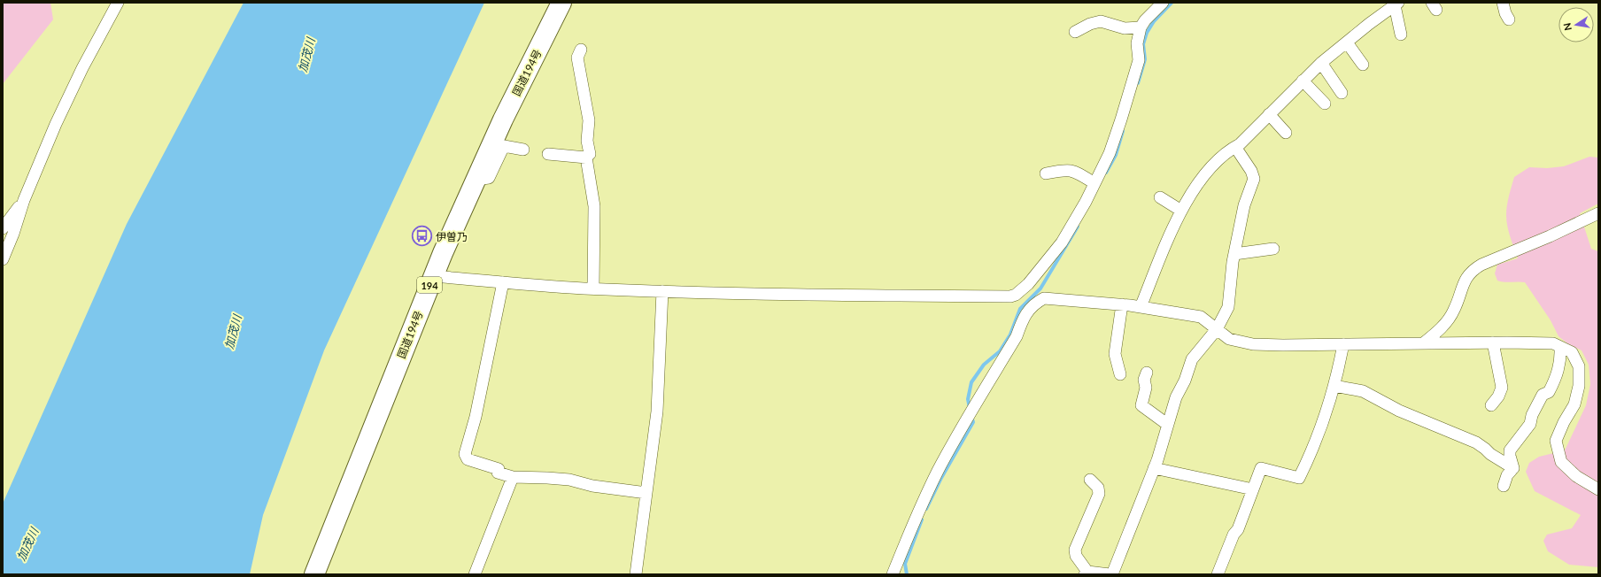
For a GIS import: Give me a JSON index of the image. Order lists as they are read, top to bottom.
{
  "streets": {
    "highway": ["国道194号", "194"]
  },
  "water": ["加茂川"],
  "places": {
    "bus stop": ["伊曽乃"]
  },
  "north": "left"
}
